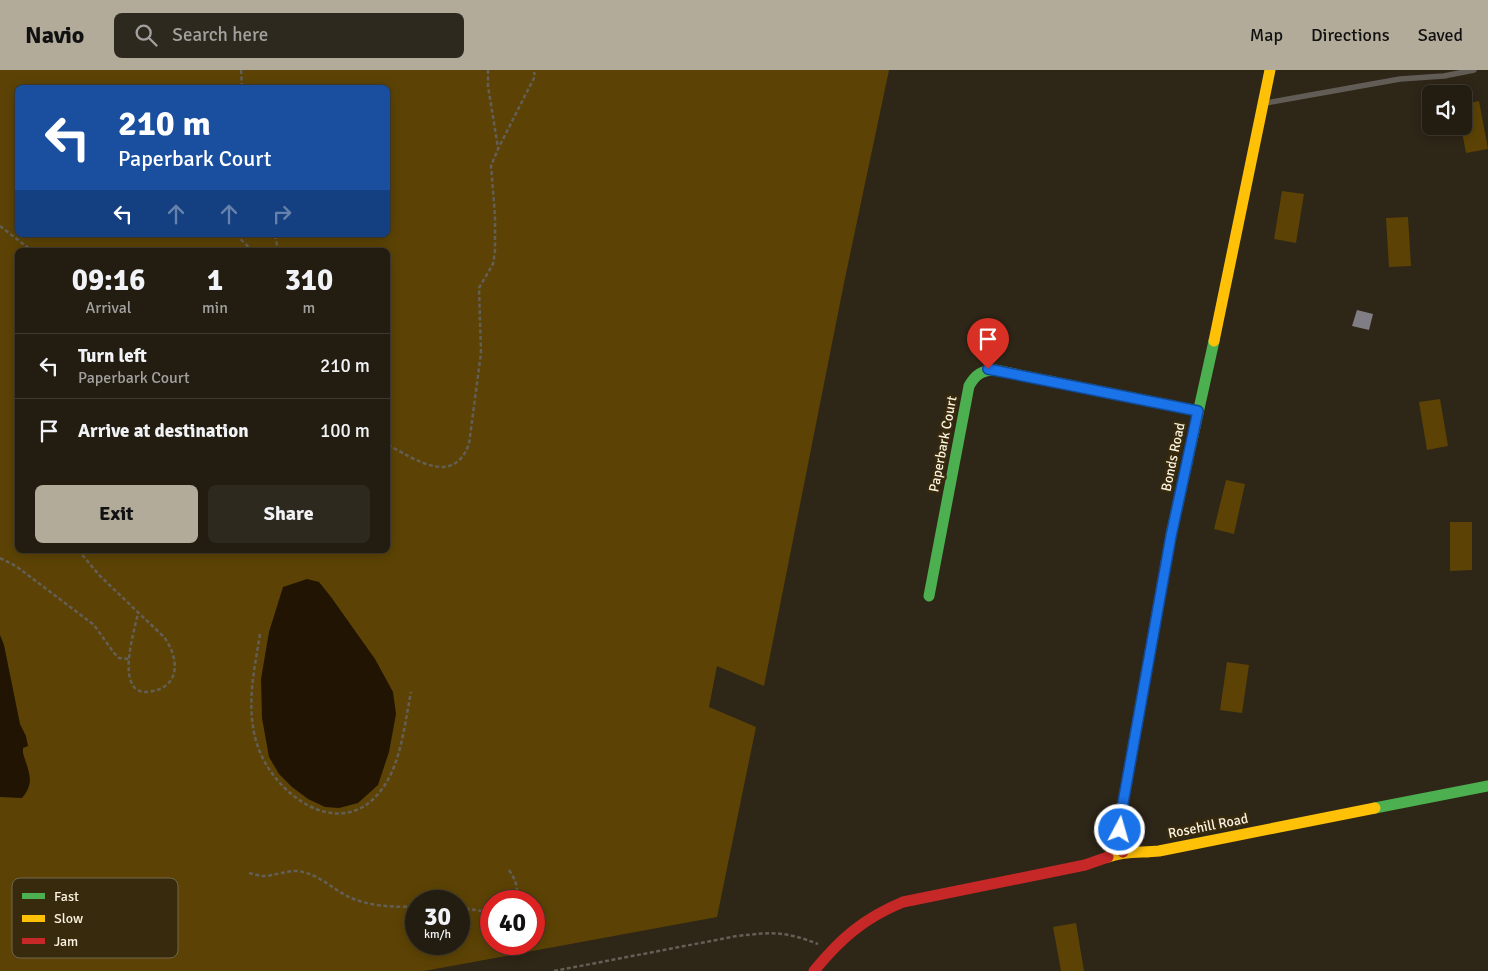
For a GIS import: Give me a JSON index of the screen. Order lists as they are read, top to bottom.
{
  "streets": {
    "street": ["Paperbark Court", "Bonds Road", "Rosehill Road"]
  },
  "crossings": [
    ["Paperbark Court", "Bonds Road"],
    ["Bonds Road", "Rosehill Road"]
  ],
  "legend": ["Fast", "Slow", "Jam"],
  "page": {
    "header": "Navio",
    "search": "Search here",
    "nav": ["Map", "Directions", "Saved"],
    "turn": ["210 m", "Paperbark Court"],
    "eta": [
      "09:16",
      "Arrival",
      "1",
      "min",
      "310",
      "m"
    ],
    "list": [
      {
        "name": "Turn left",
        "note": "Paperbark Court",
        "value": "210 m"
      },
      {
        "name": "Arrive at destination",
        "value": "100 m"
      }
    ],
    "buttons": ["Exit", "Share"],
    "speed": "30 km/h",
    "limit": "40"
  }
}
